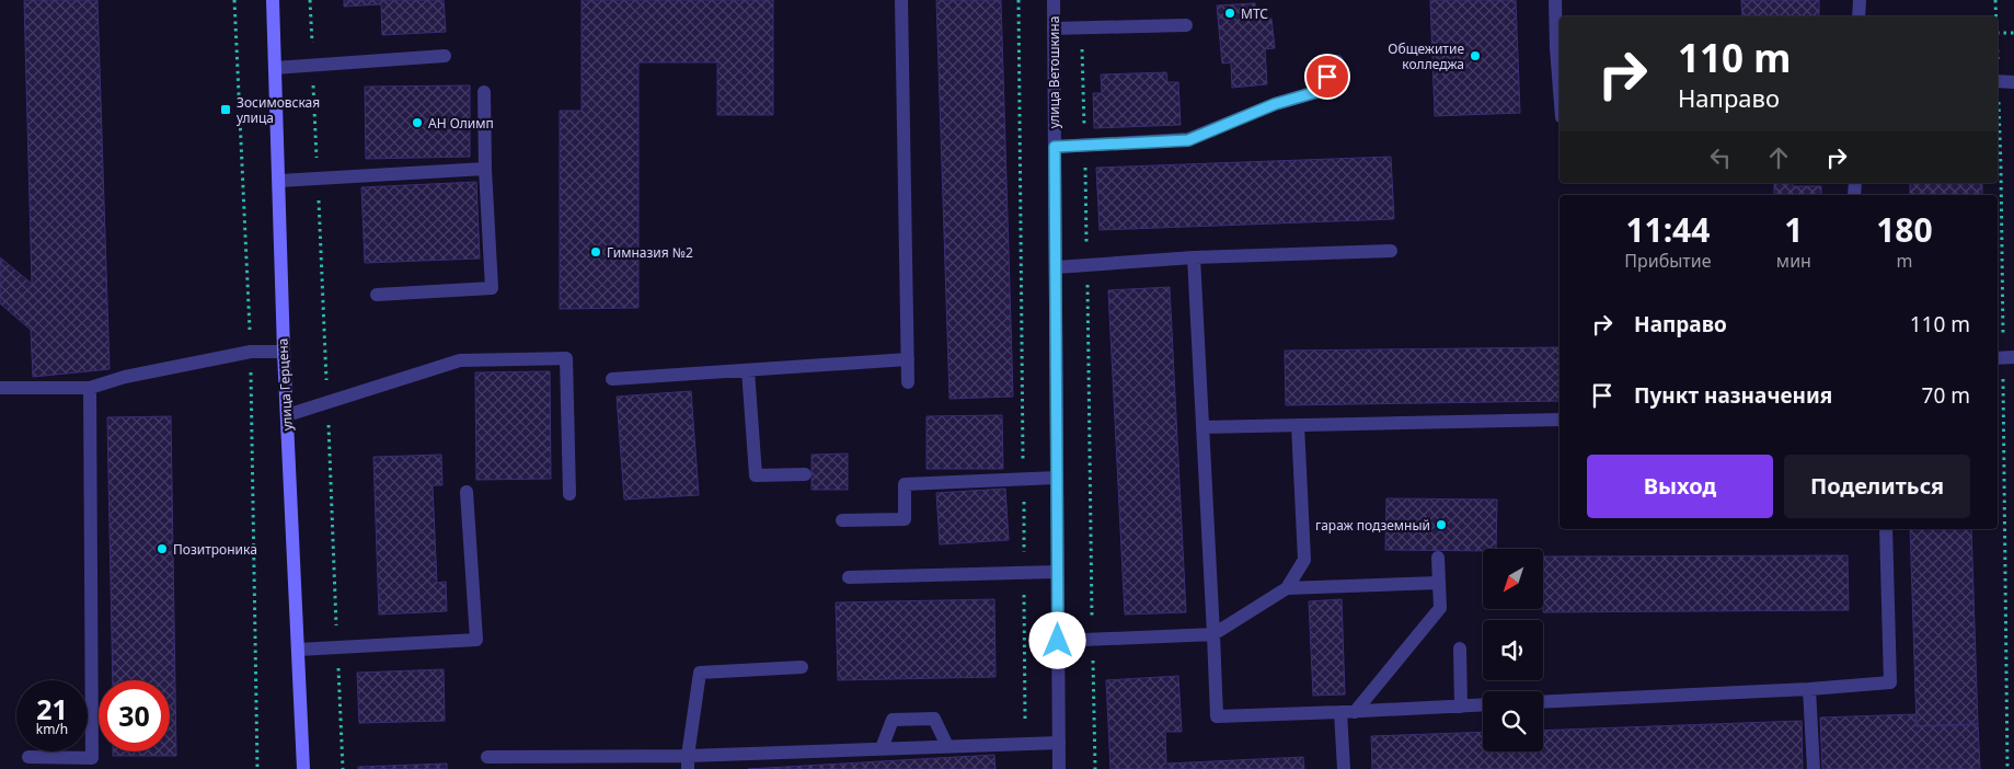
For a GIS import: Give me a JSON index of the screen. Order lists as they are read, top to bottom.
{
  "streets": {
    "main road": ["улица Герцена"],
    "street": ["улица Ветошкина"]
  },
  "places": {
    "other": [
      "МТС",
      "Общежитие колледжа",
      "АН Олимп",
      "Гимназия №2",
      "гараж подземный",
      "Позитроника"
    ],
    "transit": ["Зосимовская улица"]
  },
  "north": "bottom left",
  "page": {
    "turn": ["110 m", "Направо"],
    "eta": [
      "11:44",
      "Прибытие",
      "1",
      "мин",
      "180",
      "m"
    ],
    "list": [
      {
        "name": "Направо",
        "value": "110 m"
      },
      {
        "name": "Пункт назначения",
        "value": "70 m"
      }
    ],
    "buttons": ["Выход", "Поделиться"],
    "speed": "21 km/h",
    "limit": "30"
  }
}
